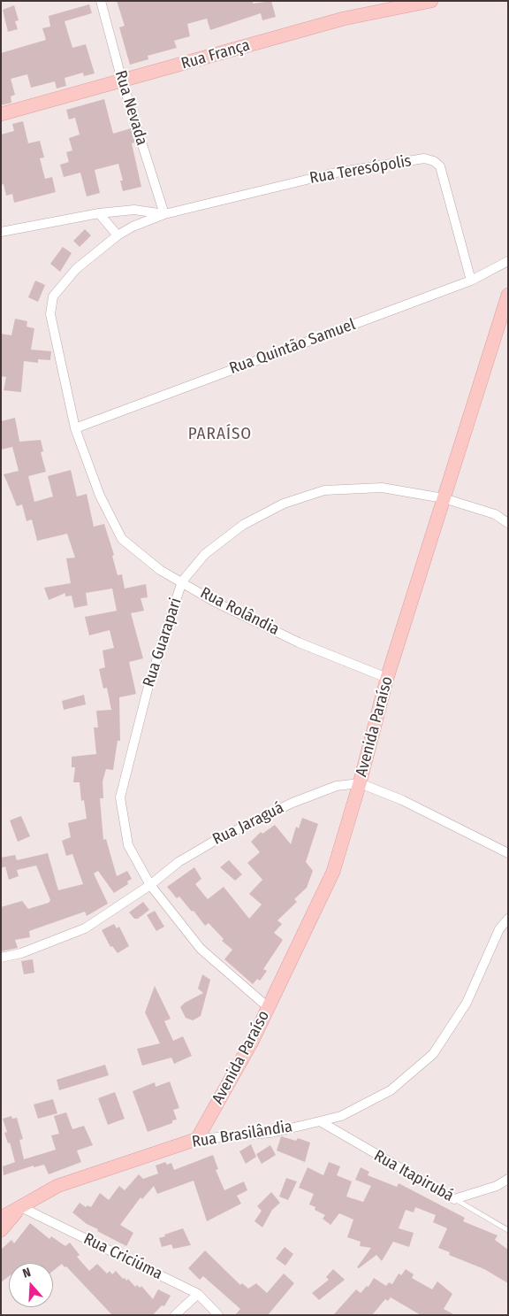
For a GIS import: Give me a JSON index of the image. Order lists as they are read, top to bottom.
{
  "streets": {
    "main road": ["Rua França", "Avenida Paraíso", "Rua Brasilândia"],
    "street": [
      "Rua Nevada",
      "Rua Teresópolis",
      "Rua Quintão Samuel",
      "Rua Rolândia",
      "Rua Guarapari",
      "Rua Jaraguá",
      "Rua Itapirubá",
      "Rua Criciúma"
    ]
  },
  "crossings": [
    ["Rua França", "Rua Nevada"],
    ["Rua Nevada", "Rua Teresópolis"],
    ["Rua Teresópolis", "Rua Quintão Samuel"],
    ["Rua Teresópolis", "Rua Rolândia"],
    ["Rua Quintão Samuel", "Rua Rolândia"],
    ["Rua Rolândia", "Rua Guarapari"],
    ["Rua Rolândia", "Avenida Paraíso"],
    ["Rua Guarapari", "Avenida Paraíso"],
    ["Rua Guarapari", "Rua Jaraguá"],
    ["Avenida Paraíso", "Rua Jaraguá"],
    ["Avenida Paraíso", "Rua Brasilândia"],
    ["Rua Brasilândia", "Rua Itapirubá"],
    ["Rua Brasilândia", "Rua Criciúma"]
  ],
  "districts": ["PARAÍSO"],
  "north": "top"
}
